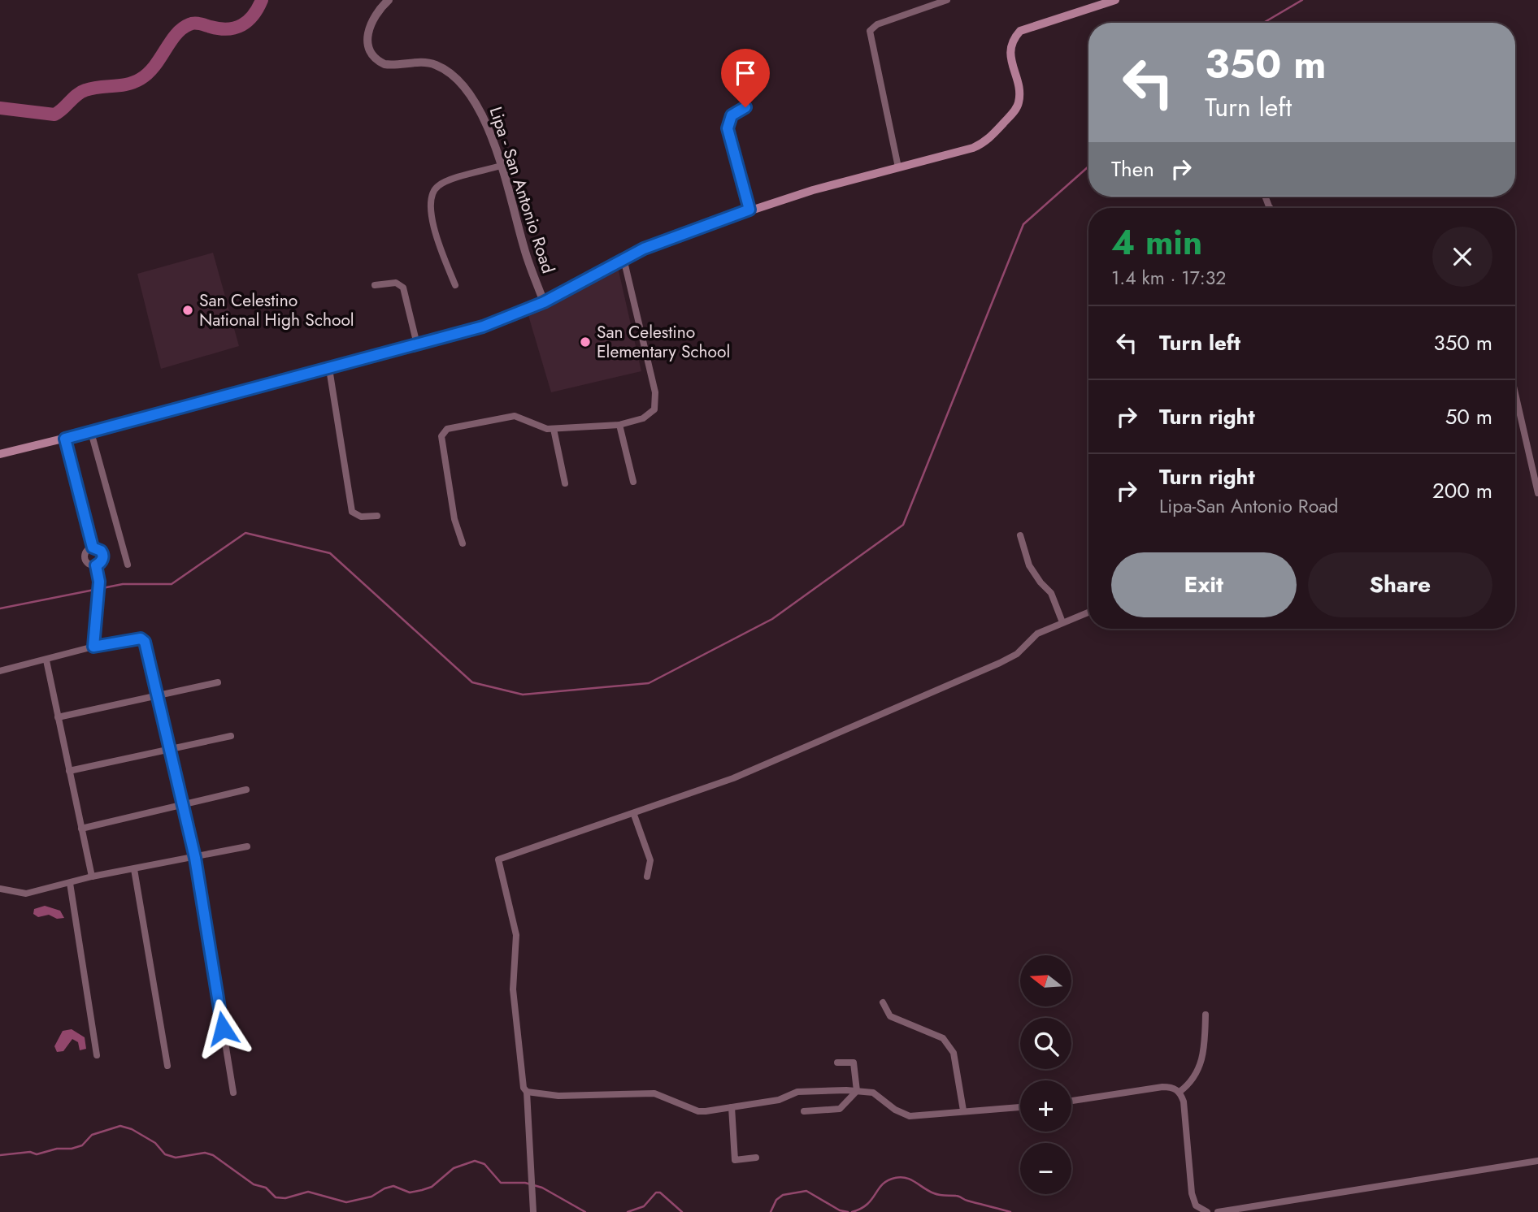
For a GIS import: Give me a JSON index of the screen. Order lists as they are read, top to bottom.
{
  "streets": {
    "street": ["Lipa - San Antonio Road"]
  },
  "places": ["San Celestino National High School", "San Celestino Elementary School"],
  "north": "left",
  "page": {
    "turn": ["350 m", "Turn left"],
    "then": "Then",
    "heading": ["4 min", "1.4 km · 17:32"],
    "list": [
      {
        "name": "Turn left",
        "value": "350 m"
      },
      {
        "name": "Turn right",
        "value": "50 m"
      },
      {
        "name": "Turn right",
        "note": "Lipa-San Antonio Road",
        "value": "200 m"
      }
    ],
    "buttons": ["Exit", "Share"],
    "map_buttons": ["+", "−"]
  }
}
